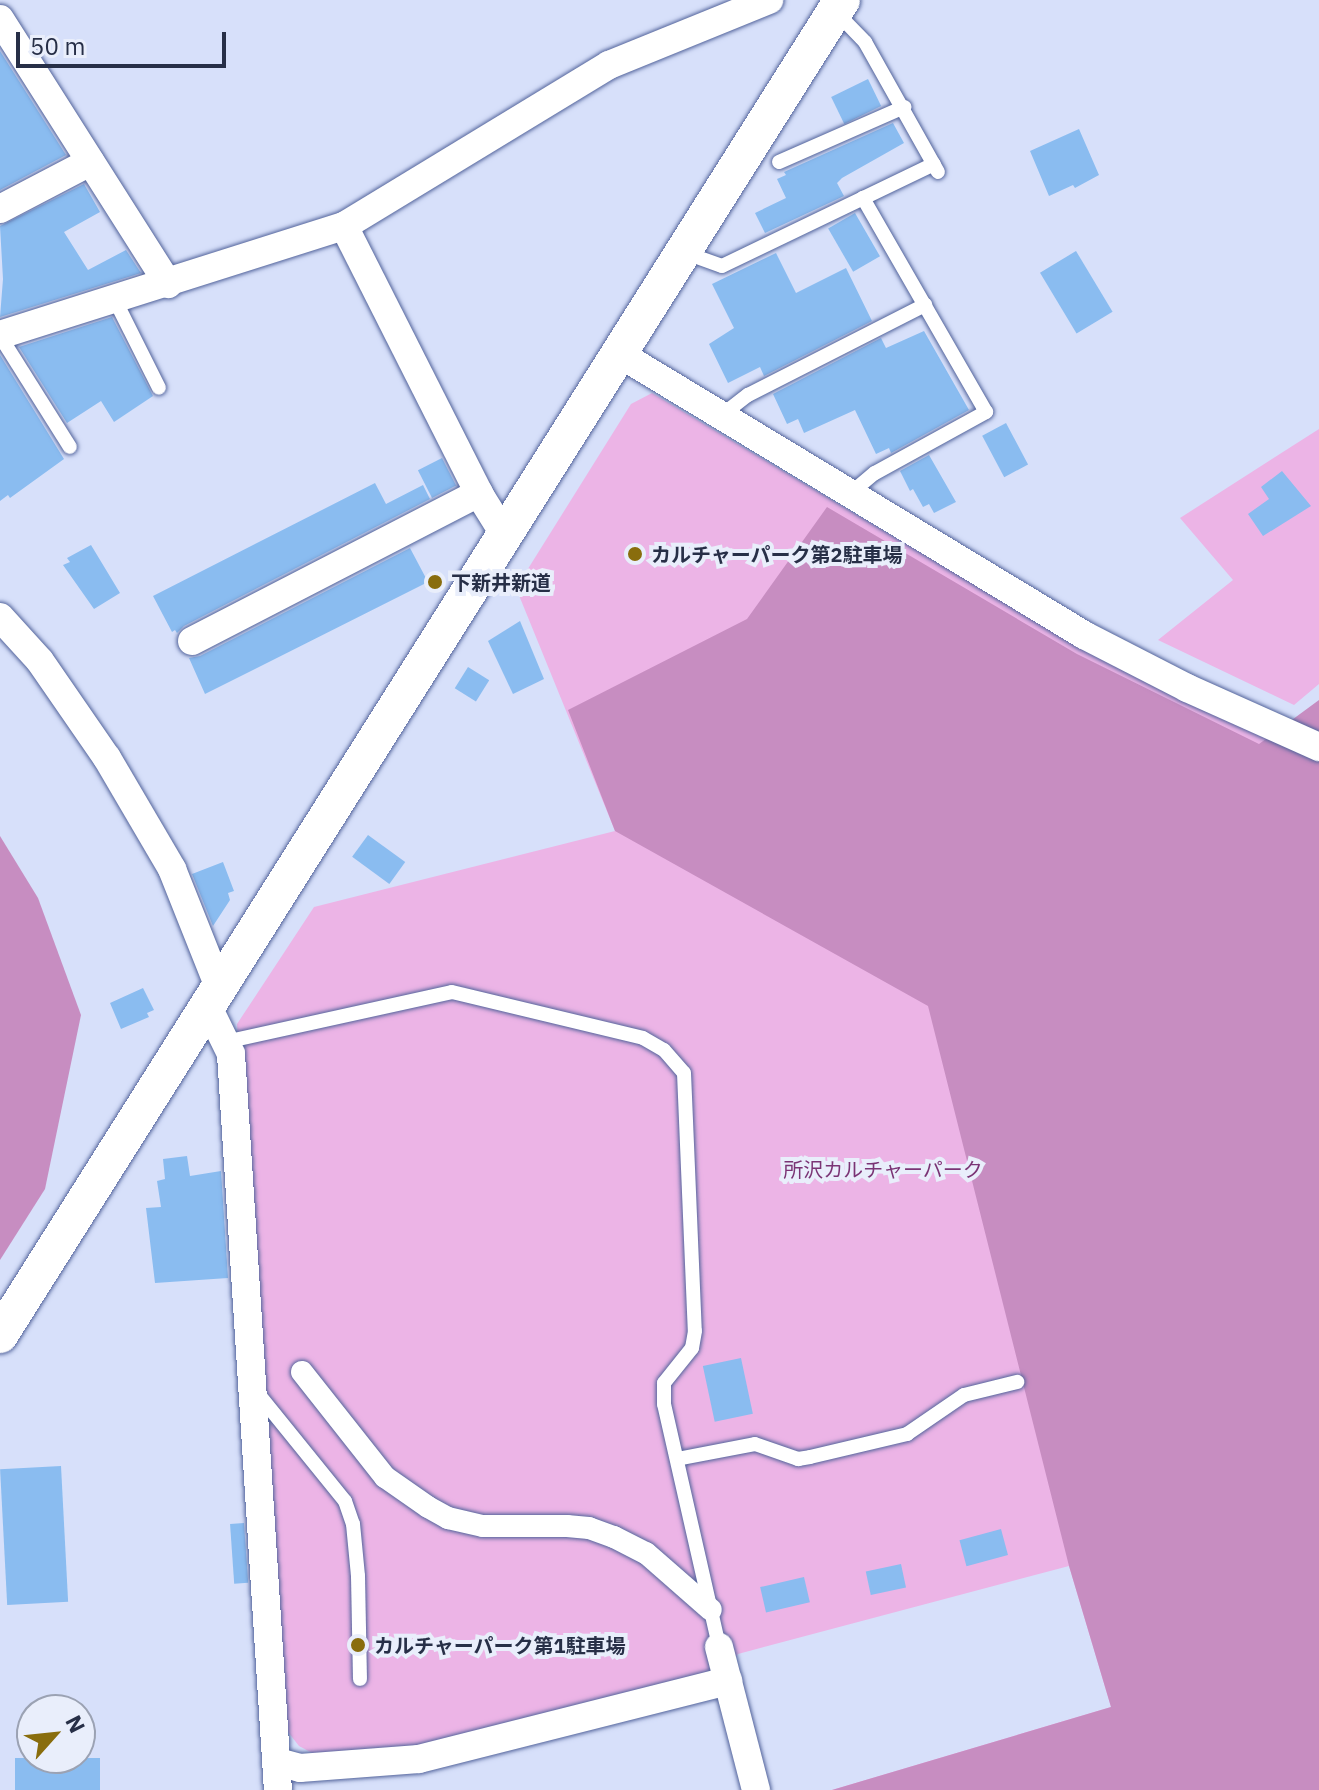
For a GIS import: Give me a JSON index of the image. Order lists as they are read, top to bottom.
{
  "parks": ["所沢カルチャーパーク"],
  "places": ["カルチャーパーク第2駐車場", "下新井新道", "カルチャーパーク第1駐車場"],
  "scale_bar": "50 m",
  "north": "top right"
}
